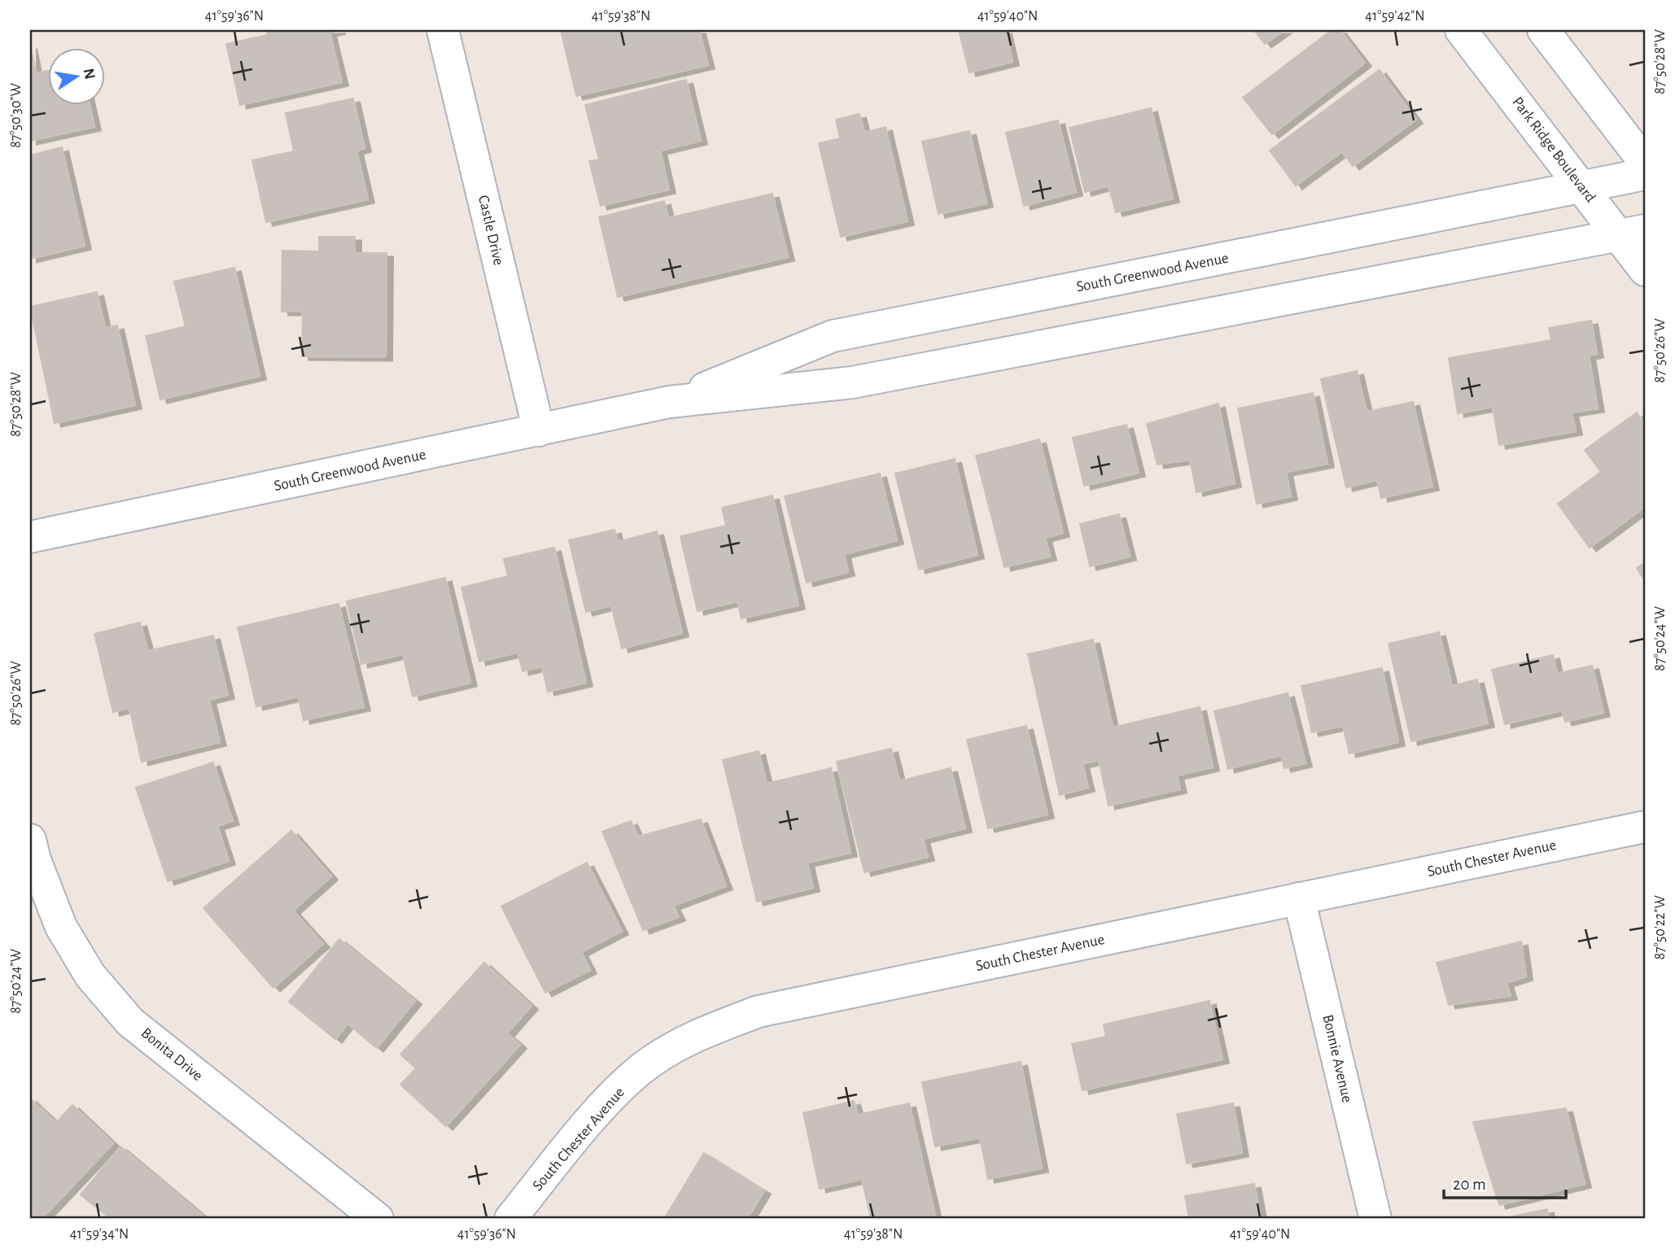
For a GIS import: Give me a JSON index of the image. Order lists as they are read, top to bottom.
{
  "streets": {
    "street": [
      "Park Ridge Boulevard",
      "Castle Drive",
      "South Greenwood Avenue",
      "South Chester Avenue",
      "Bonita Drive",
      "Bonnie Avenue"
    ]
  },
  "crossings": [
    ["Park Ridge Boulevard", "South Greenwood Avenue"],
    ["Castle Drive", "South Greenwood Avenue"],
    ["South Chester Avenue", "Bonnie Avenue"]
  ],
  "scale_bar": "20 m",
  "north": "right",
  "coordinates": [
    "41°59'36\"N",
    "41°59'38\"N",
    "41°59'40\"N",
    "41°59'42\"N",
    "87°50'28\"W",
    "87°50'30\"W",
    "87°50'26\"W",
    "87°50'24\"W",
    "87°50'22\"W",
    "41°59'34\"N"
  ]
}
